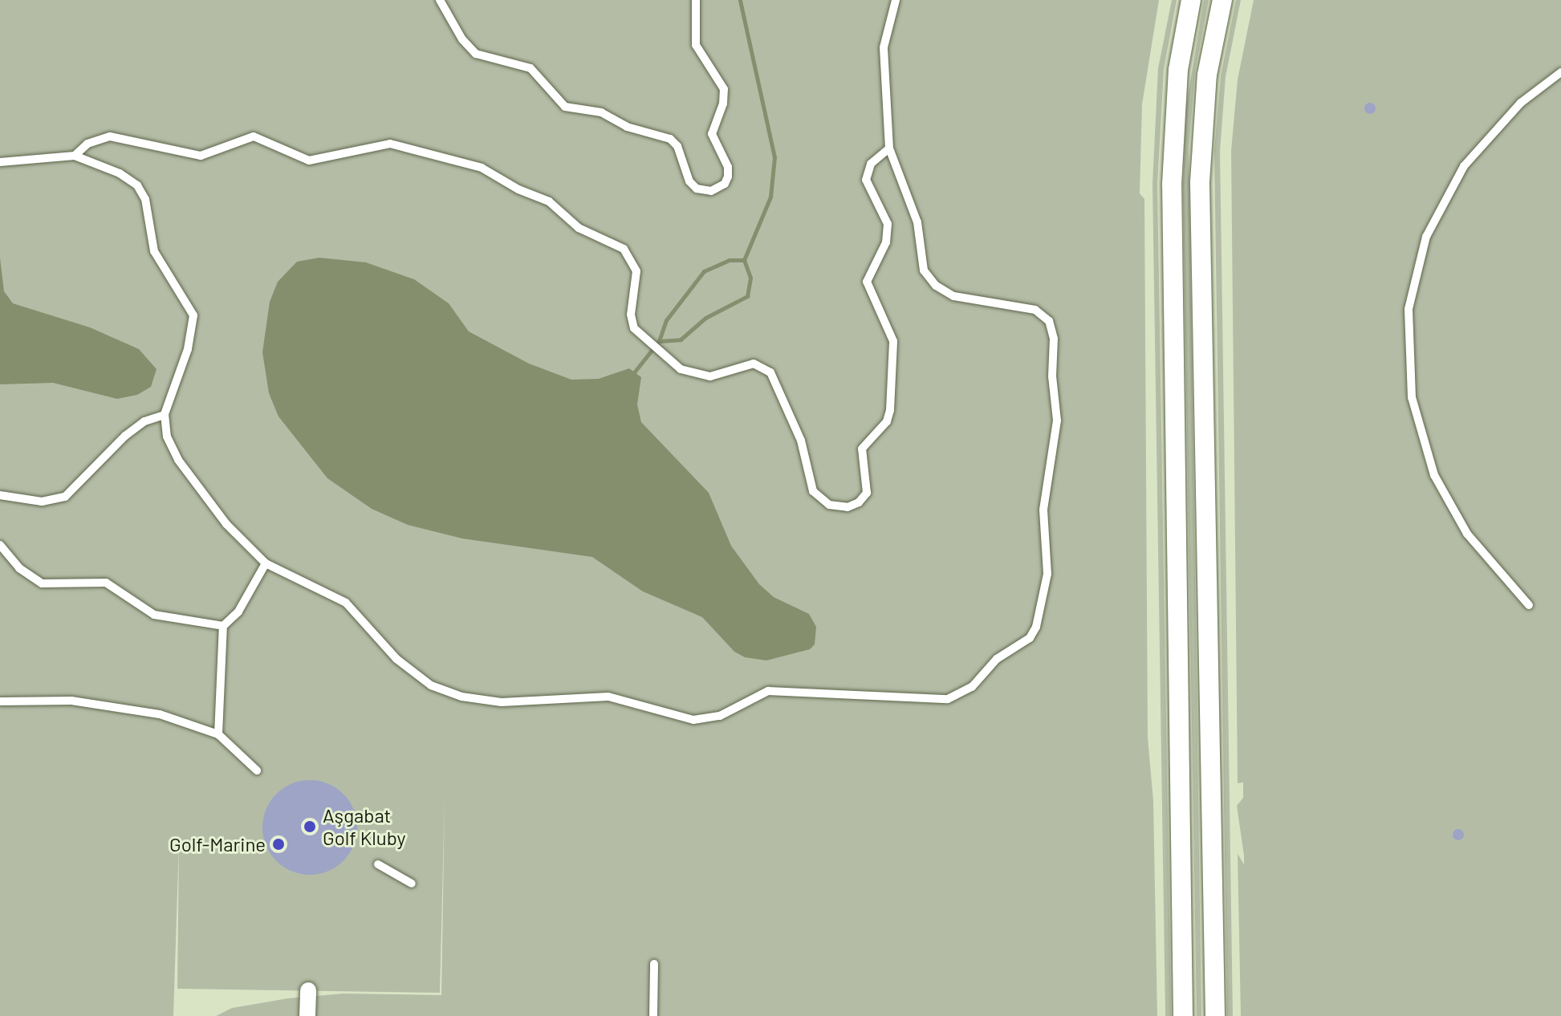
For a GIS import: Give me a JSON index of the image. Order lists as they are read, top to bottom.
{
  "places": ["Aşgabat Golf Kluby", "Golf-Marine"]
}
